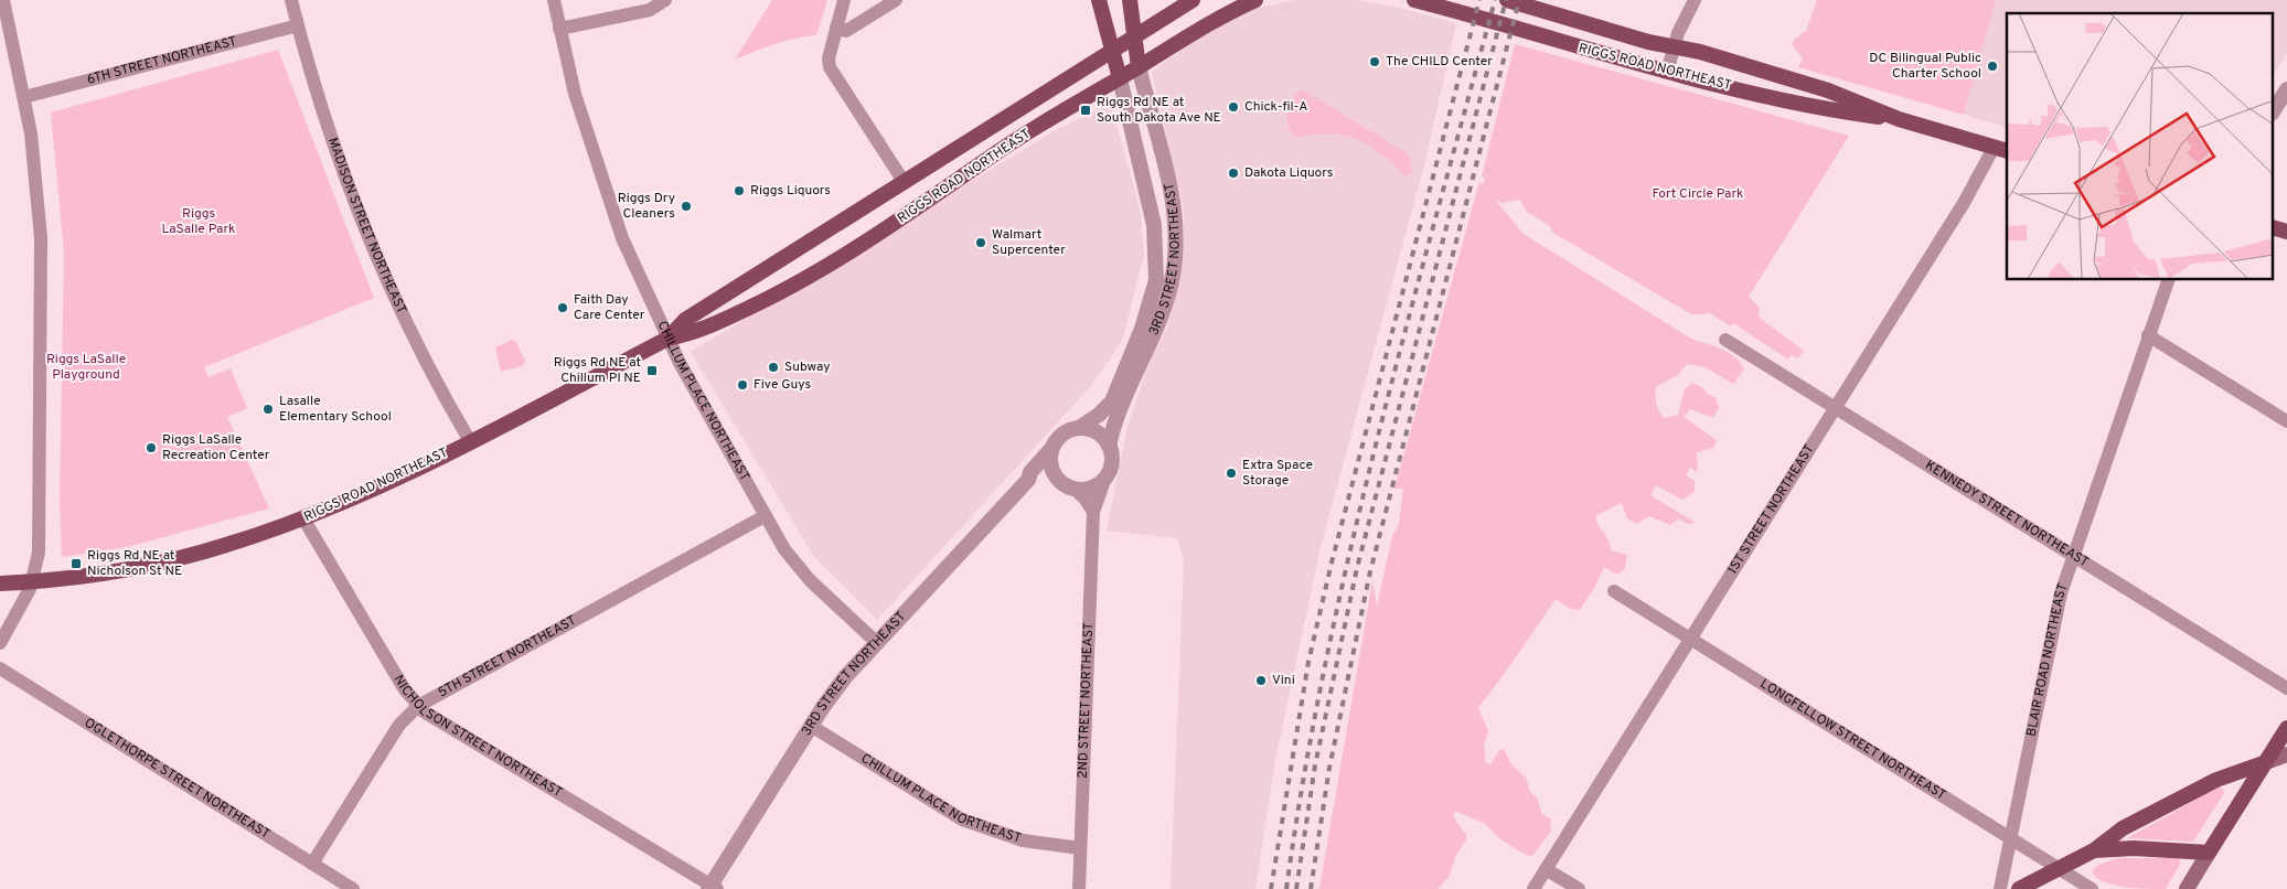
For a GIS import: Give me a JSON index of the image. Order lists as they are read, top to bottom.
{
  "streets": {
    "main road": ["RIGGS ROAD NORTHEAST"],
    "street": [
      "6TH STREET NORTHEAST",
      "MADISON STREET NORTHEAST",
      "3RD STREET NORTHEAST",
      "CHILLUM PLACE NORTHEAST",
      "1ST STREET NORTHEAST",
      "KENNEDY STREET NORTHEAST",
      "5TH STREET NORTHEAST",
      "BLAIR ROAD NORTHEAST",
      "2ND STREET NORTHEAST",
      "NICHOLSON STREET NORTHEAST",
      "LONGFELLOW STREET NORTHEAST",
      "OGLETHORPE STREET NORTHEAST"
    ]
  },
  "crossings": [
    ["6TH STREET NORTHEAST", "MADISON STREET NORTHEAST"],
    ["RIGGS ROAD NORTHEAST", "MADISON STREET NORTHEAST"],
    ["RIGGS ROAD NORTHEAST", "3RD STREET NORTHEAST"],
    ["RIGGS ROAD NORTHEAST", "CHILLUM PLACE NORTHEAST"],
    ["RIGGS ROAD NORTHEAST", "1ST STREET NORTHEAST"],
    ["RIGGS ROAD NORTHEAST", "NICHOLSON STREET NORTHEAST"],
    ["3RD STREET NORTHEAST", "CHILLUM PLACE NORTHEAST"],
    ["3RD STREET NORTHEAST", "2ND STREET NORTHEAST"],
    ["3RD STREET NORTHEAST", "NICHOLSON STREET NORTHEAST"],
    ["CHILLUM PLACE NORTHEAST", "5TH STREET NORTHEAST"],
    ["CHILLUM PLACE NORTHEAST", "2ND STREET NORTHEAST"],
    ["1ST STREET NORTHEAST", "KENNEDY STREET NORTHEAST"],
    ["1ST STREET NORTHEAST", "LONGFELLOW STREET NORTHEAST"],
    ["KENNEDY STREET NORTHEAST", "BLAIR ROAD NORTHEAST"],
    ["5TH STREET NORTHEAST", "NICHOLSON STREET NORTHEAST"],
    ["5TH STREET NORTHEAST", "OGLETHORPE STREET NORTHEAST"],
    ["BLAIR ROAD NORTHEAST", "LONGFELLOW STREET NORTHEAST"]
  ],
  "parks": ["Fort Circle Park", "Riggs LaSalle Park", "Riggs LaSalle Playground"],
  "places": {
    "other": [
      "The CHILD Center",
      "DC Bilingual Public Charter School",
      "Chick-fil-A",
      "Dakota Liquors",
      "Riggs Liquors",
      "Riggs Dry Cleaners",
      "Walmart Supercenter",
      "Faith Day Care Center",
      "Subway",
      "Five Guys",
      "Lasalle Elementary School",
      "Riggs LaSalle Recreation Center",
      "Extra Space Storage",
      "Vini"
    ],
    "transit": ["Riggs Rd NE at South Dakota Ave NE", "Riggs Rd NE at Chillum Pl NE", "Riggs Rd NE at Nicholson St NE"]
  }
}
